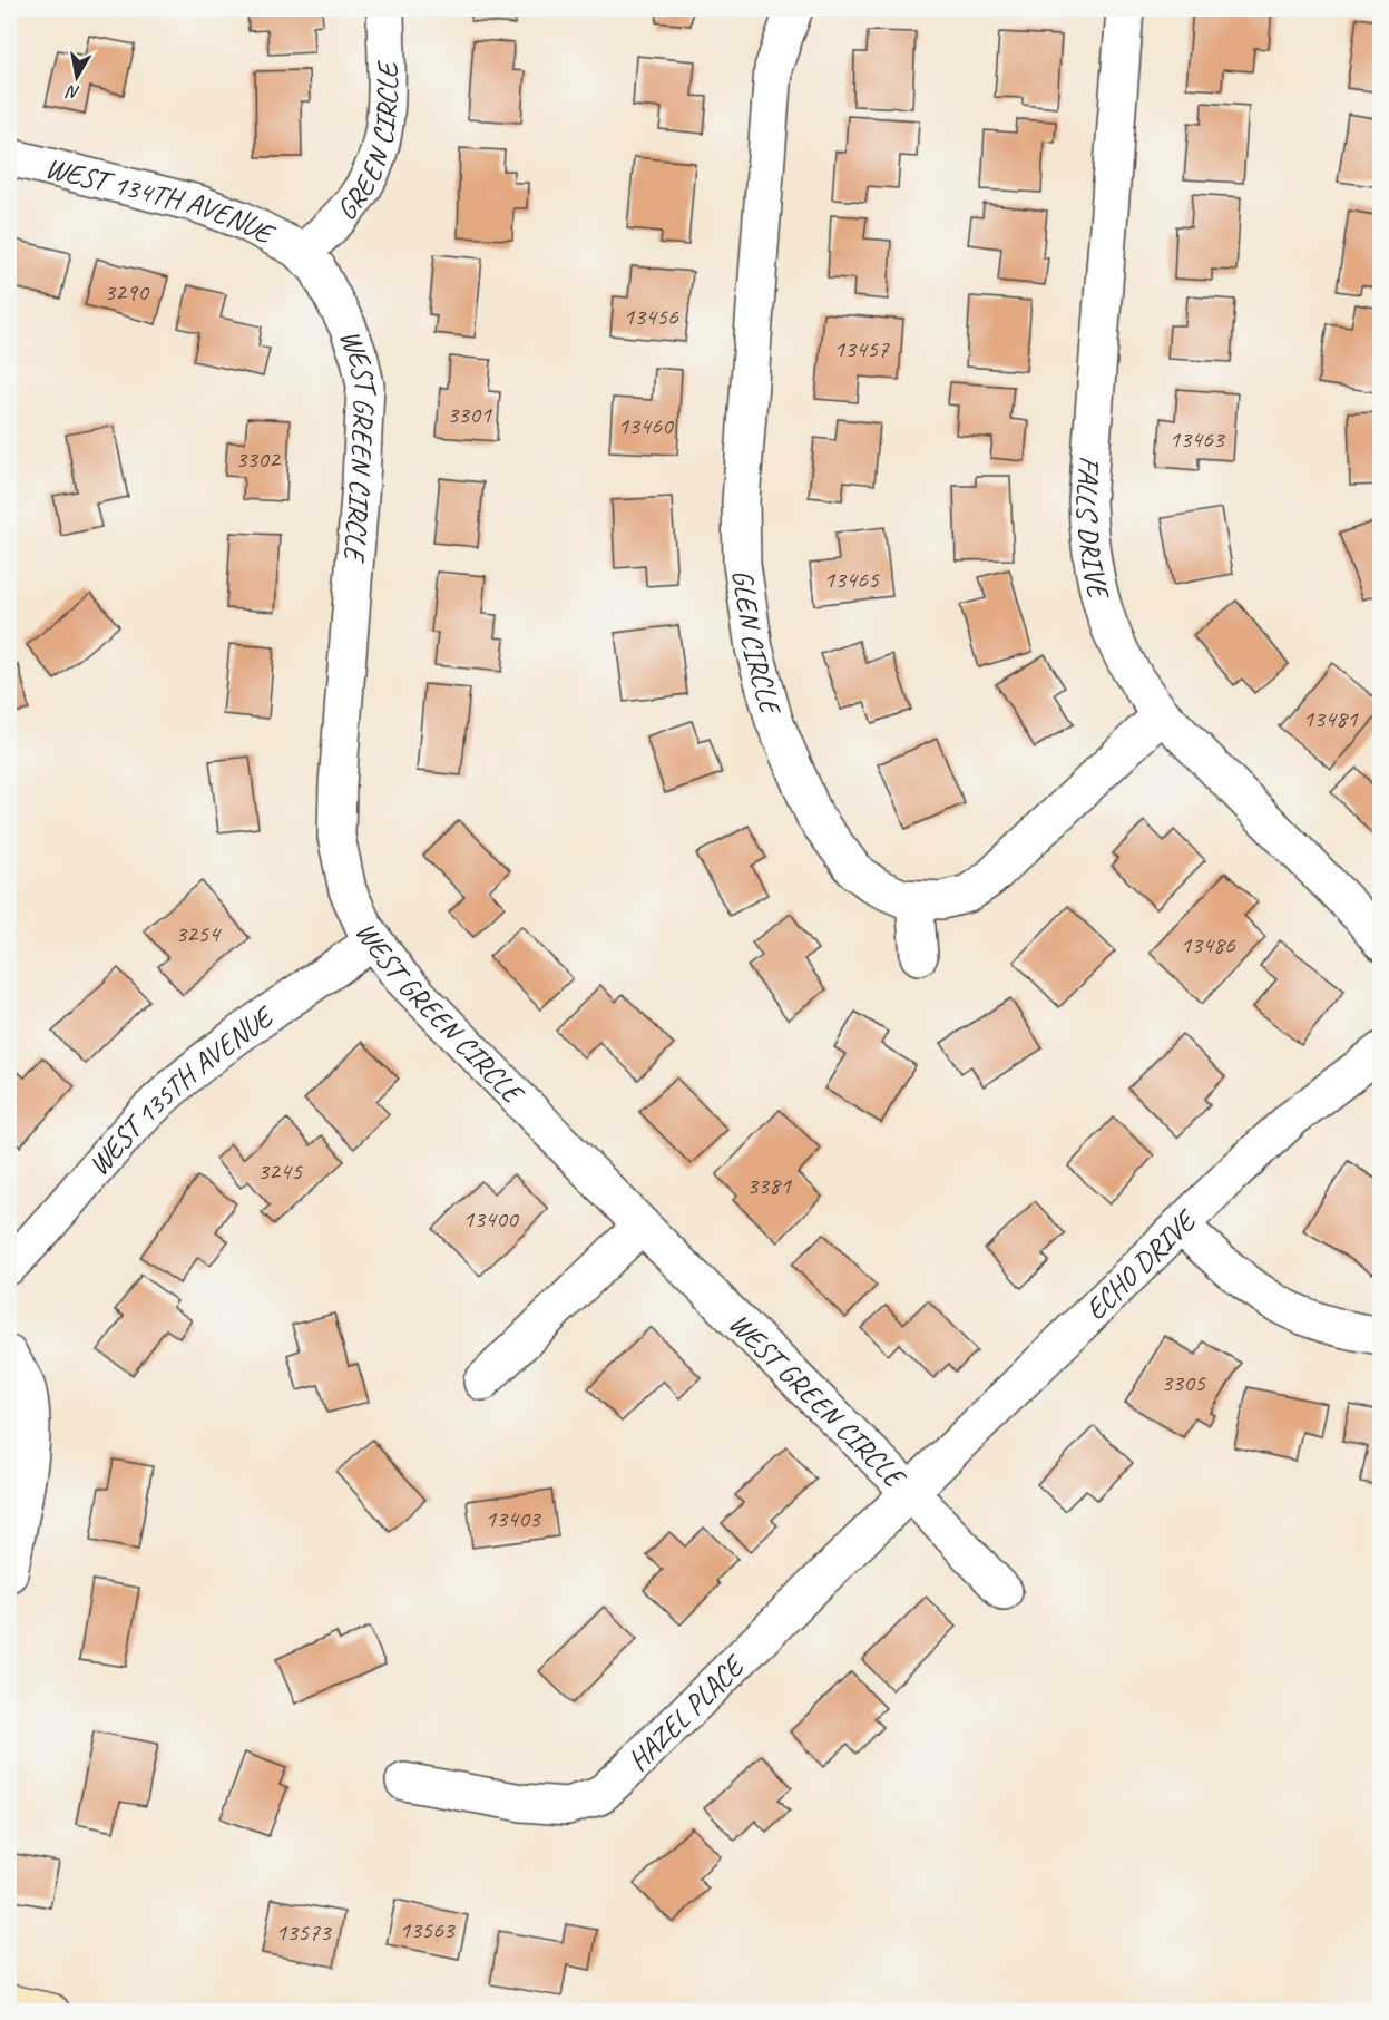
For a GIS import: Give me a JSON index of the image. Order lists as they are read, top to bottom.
{
  "streets": {
    "street": [
      "GREEN CIRCLE",
      "WEST 134TH AVENUE",
      "WEST GREEN CIRCLE",
      "FALLS DRIVE",
      "GLEN CIRCLE",
      "WEST 135TH AVENUE",
      "ECHO DRIVE",
      "HAZEL PLACE"
    ]
  },
  "crossings": [
    ["GREEN CIRCLE", "WEST 134TH AVENUE"],
    ["GREEN CIRCLE", "WEST GREEN CIRCLE"],
    ["WEST 134TH AVENUE", "WEST GREEN CIRCLE"],
    ["WEST GREEN CIRCLE", "WEST 135TH AVENUE"],
    ["WEST GREEN CIRCLE", "ECHO DRIVE"],
    ["WEST GREEN CIRCLE", "HAZEL PLACE"],
    ["FALLS DRIVE", "GLEN CIRCLE"],
    ["ECHO DRIVE", "HAZEL PLACE"]
  ],
  "house_numbers": [
    "3290",
    "13456",
    "13457",
    "3301",
    "13460",
    "13463",
    "3302",
    "13465",
    "13481",
    "3254",
    "13486",
    "3245",
    "3381",
    "13400",
    "3305",
    "13403",
    "13563",
    "13573"
  ],
  "north": "bottom"
}
